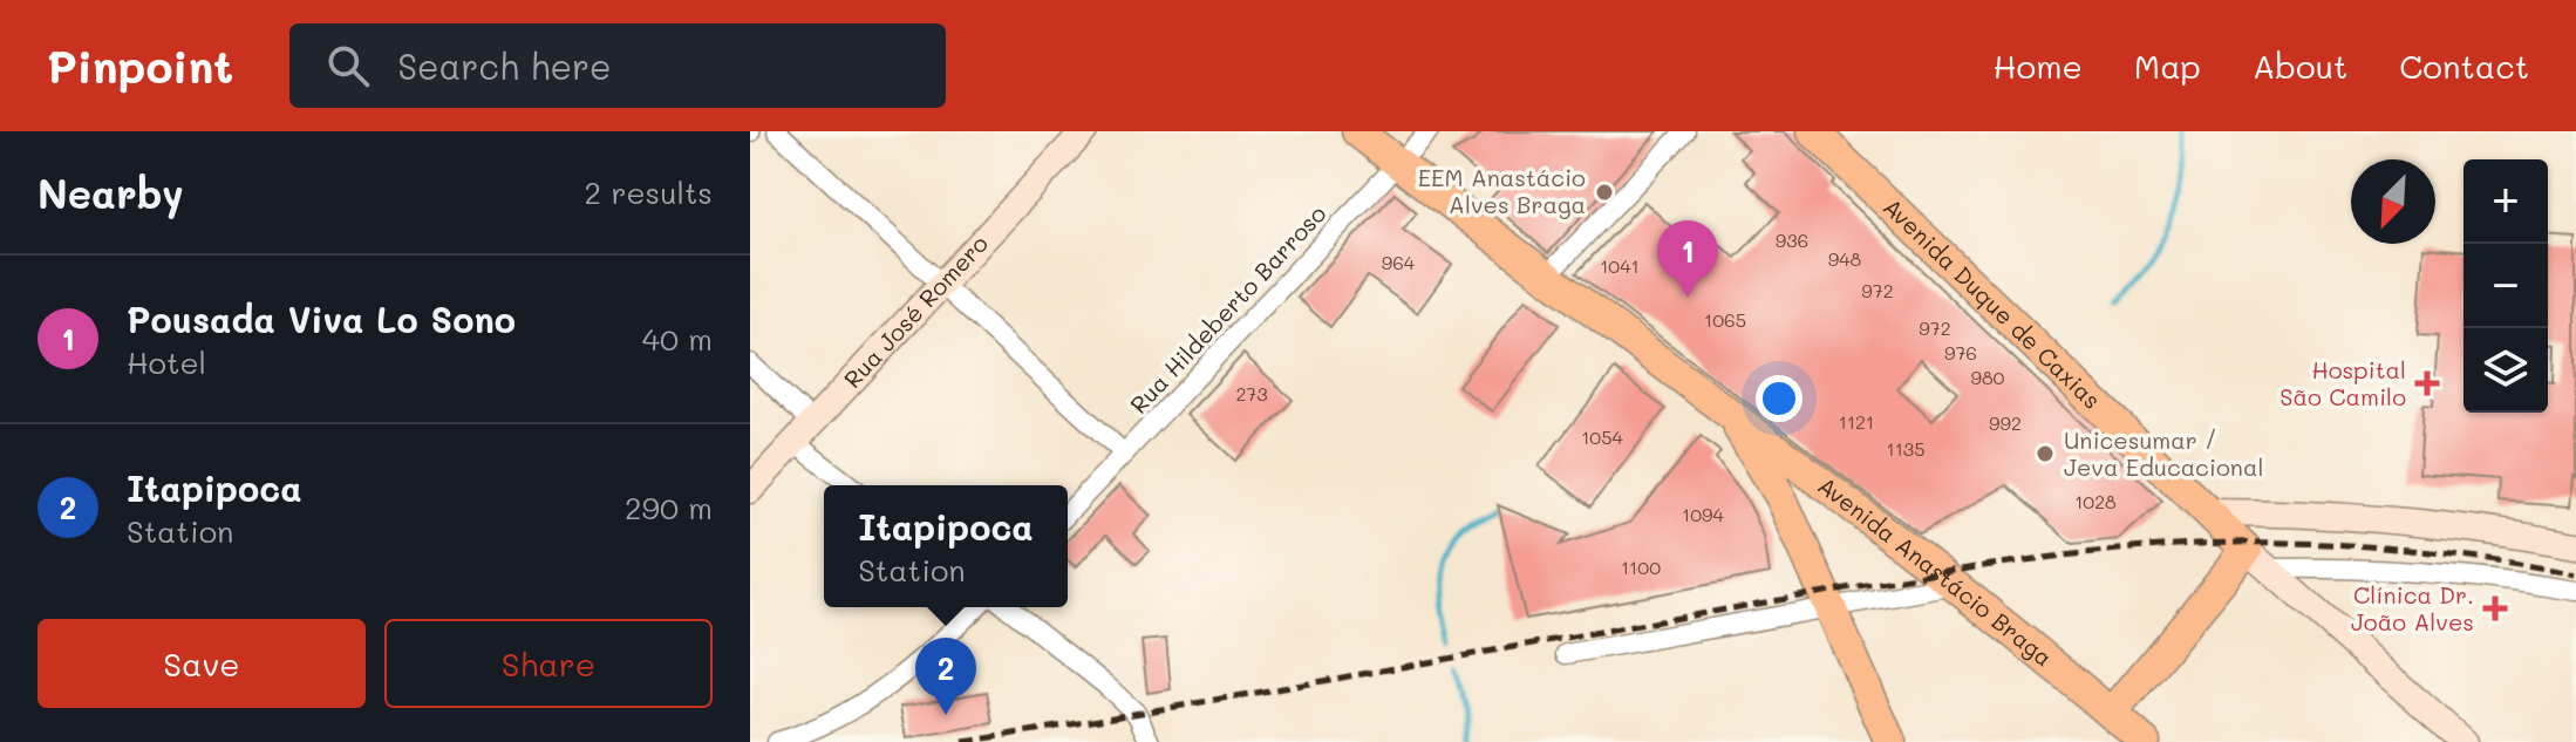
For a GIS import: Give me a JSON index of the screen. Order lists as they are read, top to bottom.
{
  "streets": {
    "main road": ["Avenida Duque de Caxias", "Avenida Anastácio Braga"],
    "street": ["Rua Hildeberto Barroso", "Rua José Romero"]
  },
  "crossings": [
    ["Rua Hildeberto Barroso", "Avenida Anastácio Braga"]
  ],
  "places": {
    "other": ["EEM Anastácio Alves Braga", "Unicesumar / Jeva Educacional"],
    "health": ["Hospital São Camilo", "Clínica Dr. João Alves"]
  },
  "house_numbers": [
    "936",
    "948",
    "964",
    "1041",
    "972",
    "1065",
    "972",
    "976",
    "980",
    "273",
    "1121",
    "992",
    "1054",
    "1135",
    "1028",
    "1094",
    "1100"
  ],
  "north": "bottom left",
  "page": {
    "header": "Pinpoint",
    "search": "Search here",
    "nav": [
      "Home",
      "Map",
      "About",
      "Contact"
    ],
    "heading": ["Nearby", "2 results"],
    "map_buttons": ["+", "−"],
    "pins": ["1", "2"],
    "list": [
      {
        "mark": "1",
        "name": "Pousada Viva Lo Sono",
        "note": "Hotel",
        "value": "40 m"
      },
      {
        "mark": "2",
        "name": "Itapipoca",
        "note": "Station",
        "value": "290 m"
      }
    ],
    "popup": ["Itapipoca", "Station"],
    "buttons": ["Save", "Share"]
  }
}
